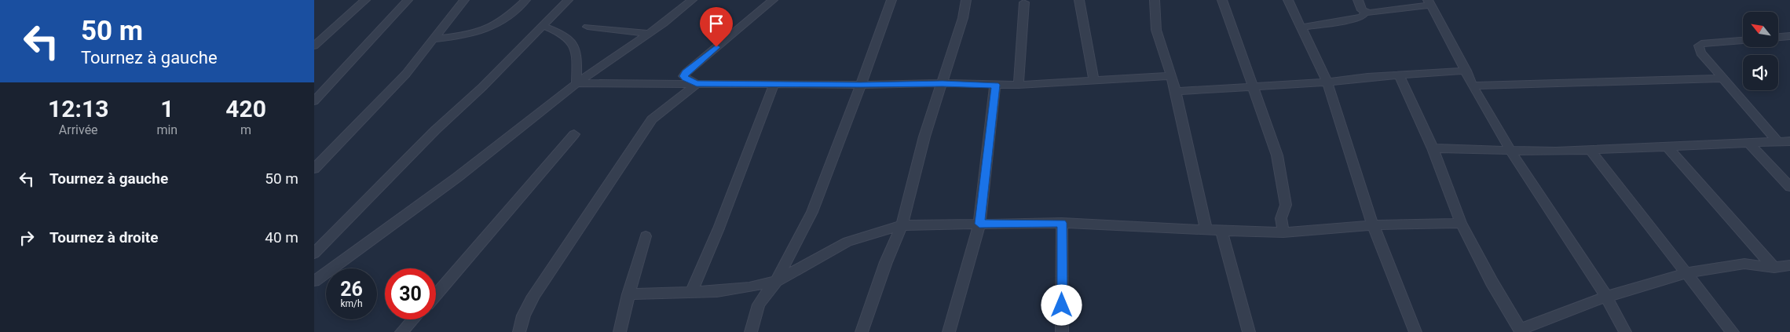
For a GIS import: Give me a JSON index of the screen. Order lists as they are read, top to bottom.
{
  "north": "top left",
  "page": {
    "turn": ["50 m", "Tournez à gauche"],
    "eta": [
      "12:13",
      "Arrivée",
      "1",
      "min",
      "420",
      "m"
    ],
    "list": [
      {
        "name": "Tournez à gauche",
        "value": "50 m"
      },
      {
        "name": "Tournez à droite",
        "value": "40 m"
      }
    ],
    "speed": "26 km/h",
    "limit": "30"
  }
}
